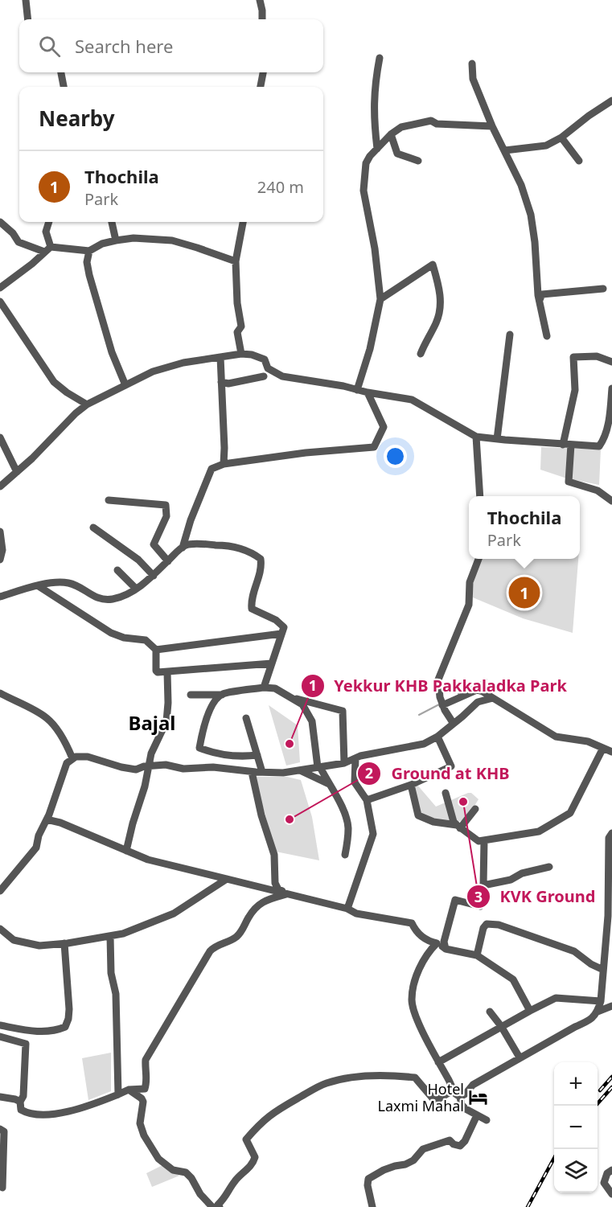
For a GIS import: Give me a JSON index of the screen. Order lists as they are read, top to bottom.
{
  "districts": ["Bajal"],
  "places": {
    "other": ["Yekkur KHB Pakkaladka Park", "KVK Ground", "Ground at KHB"],
    "hotel": ["Hotel Laxmi Mahal"]
  },
  "page": {
    "search": "Search here",
    "heading": "Nearby",
    "list": [
      {
        "mark": "1",
        "name": "Thochila",
        "note": "Park",
        "value": "240 m"
      }
    ],
    "popup": ["Thochila", "Park"],
    "pins": "1",
    "map_buttons": ["+", "−"]
  }
}
